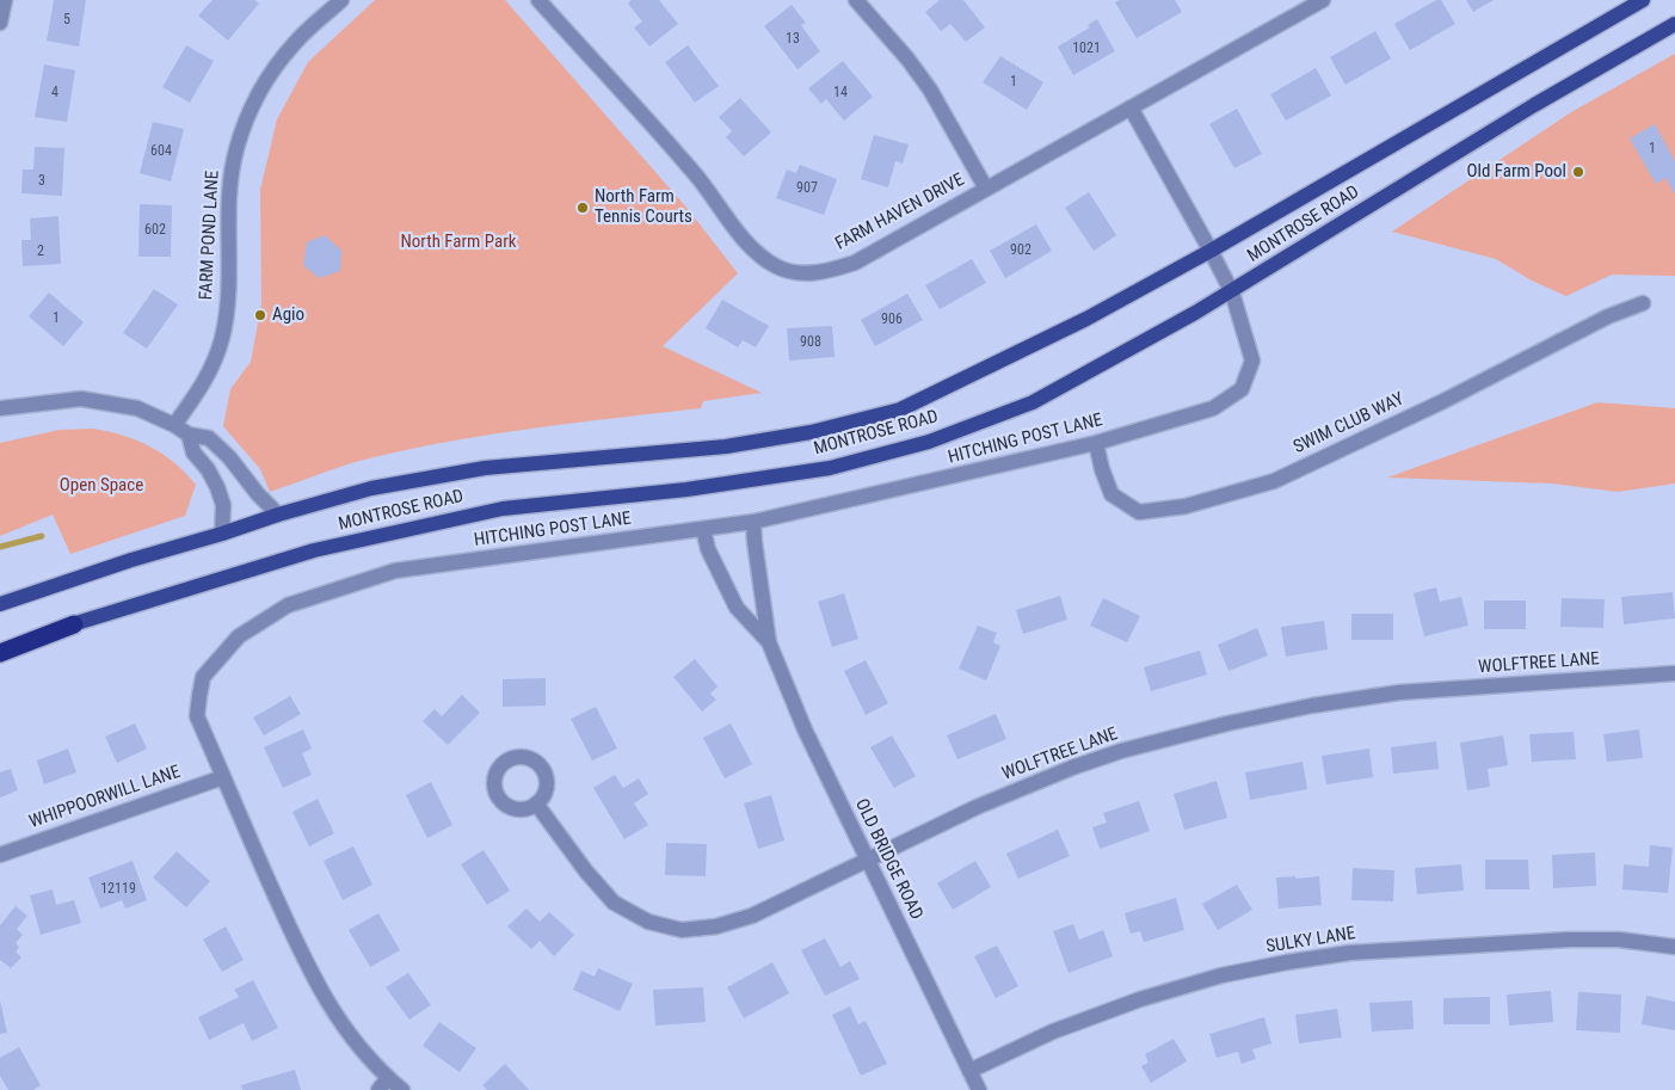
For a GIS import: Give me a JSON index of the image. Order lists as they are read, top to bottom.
{
  "streets": {
    "main road": ["MONTROSE ROAD"],
    "street": [
      "FARM HAVEN DRIVE",
      "FARM POND LANE",
      "SWIM CLUB WAY",
      "HITCHING POST LANE",
      "WOLFTREE LANE",
      "WHIPPOORWILL LANE",
      "OLD BRIDGE ROAD",
      "SULKY LANE"
    ]
  },
  "crossings": [
    ["MONTROSE ROAD", "HITCHING POST LANE"],
    ["SWIM CLUB WAY", "HITCHING POST LANE"],
    ["HITCHING POST LANE", "WHIPPOORWILL LANE"],
    ["HITCHING POST LANE", "OLD BRIDGE ROAD"],
    ["WOLFTREE LANE", "OLD BRIDGE ROAD"],
    ["OLD BRIDGE ROAD", "SULKY LANE"]
  ],
  "parks": ["North Farm Park", "Open Space"],
  "places": ["Old Farm Pool", "North Farm Tennis Courts", "Agio"],
  "house_numbers": [
    "5",
    "13",
    "1021",
    "1",
    "4",
    "14",
    "1",
    "604",
    "3",
    "907",
    "602",
    "902",
    "2",
    "1",
    "906",
    "908",
    "12119"
  ]
}
